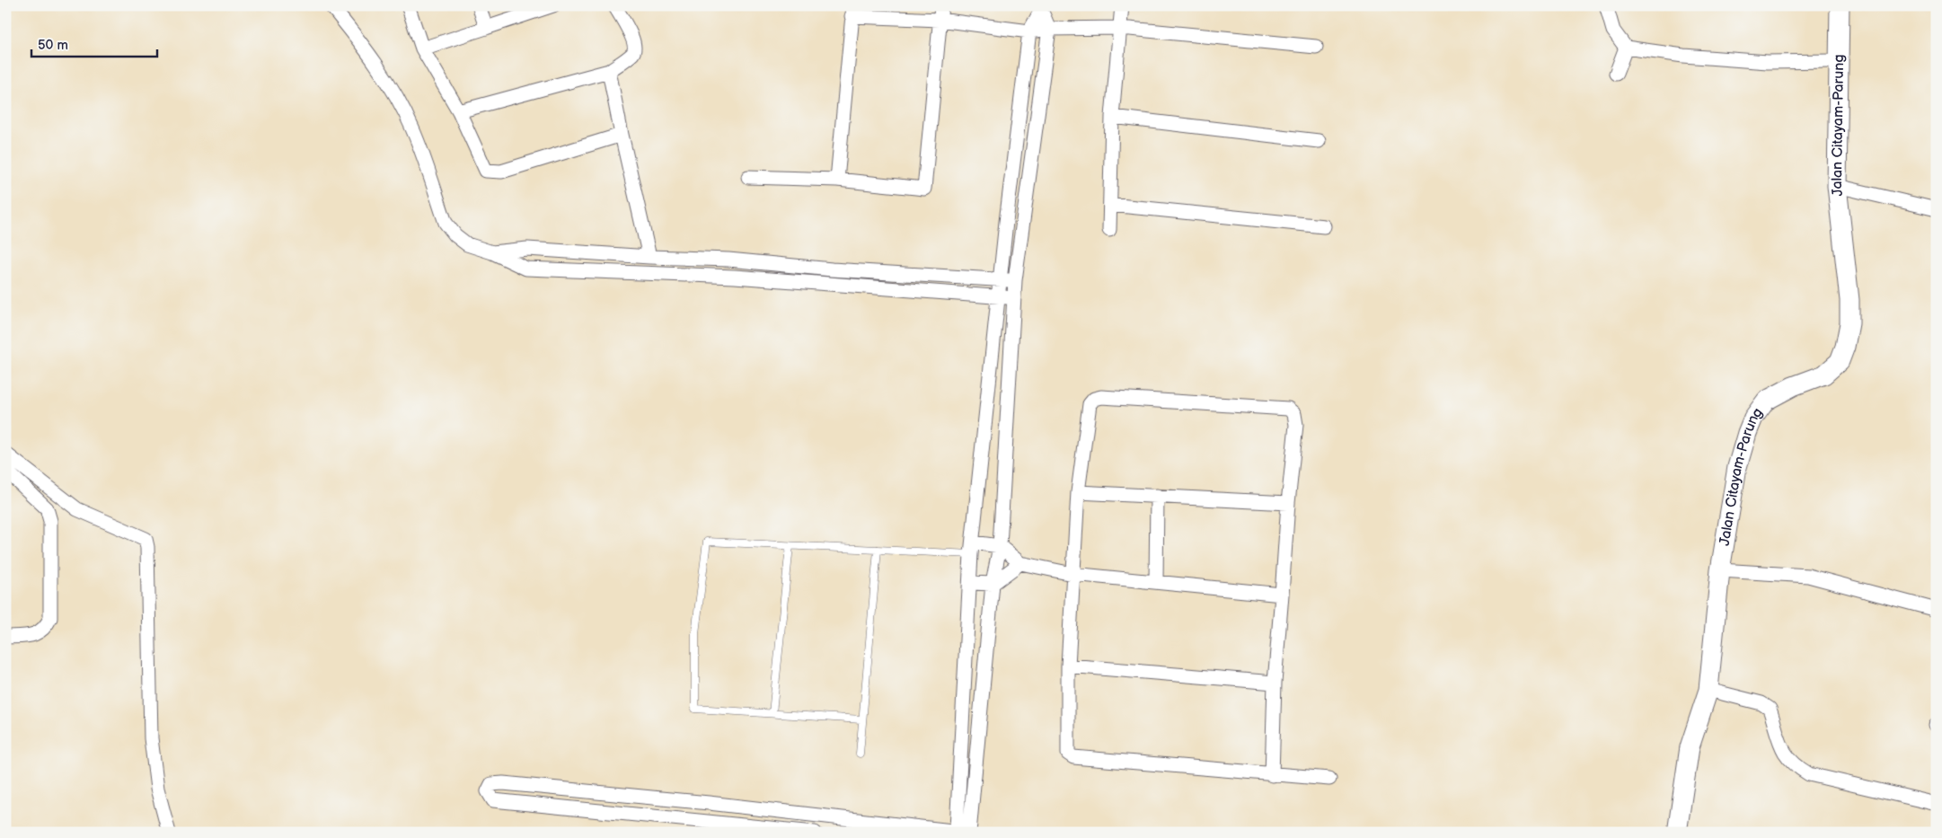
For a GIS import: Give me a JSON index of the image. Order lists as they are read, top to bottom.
{
  "streets": {
    "main road": ["Jalan Citayam-Parung"]
  },
  "scale_bar": "50 m"
}
